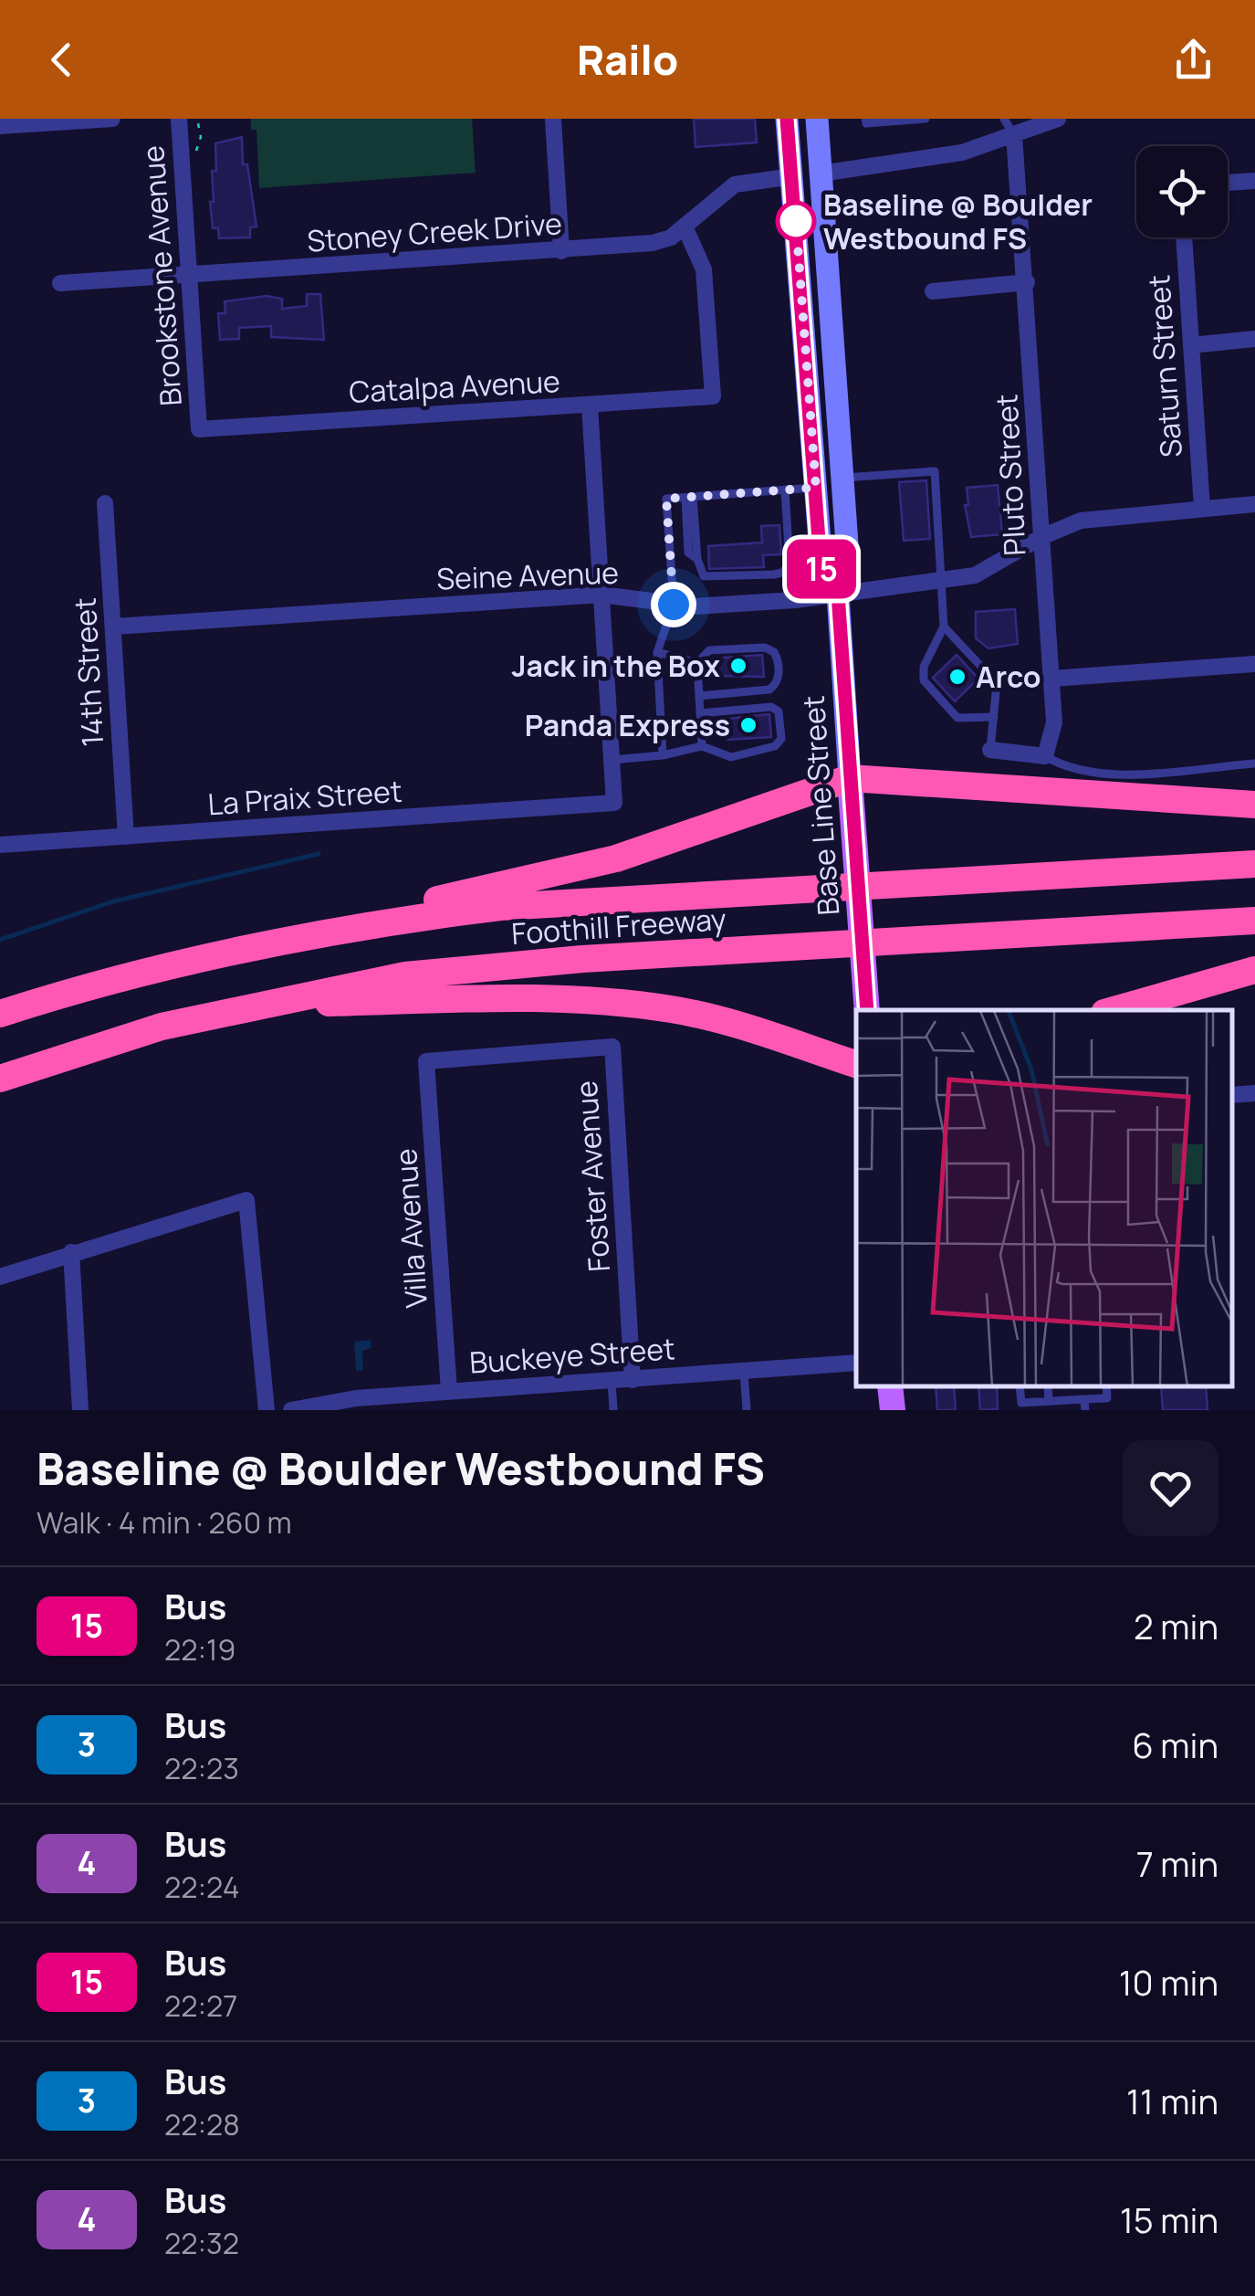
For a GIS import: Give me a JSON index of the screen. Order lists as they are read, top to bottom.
{
  "streets": {
    "highway": ["Foothill Freeway"],
    "main road": ["Base Line Street"],
    "street": [
      "Stoney Creek Drive",
      "Brookstone Avenue",
      "Saturn Street",
      "Catalpa Avenue",
      "Pluto Street",
      "Seine Avenue",
      "14th Street",
      "La Praix Street",
      "Foster Avenue",
      "Villa Avenue",
      "Buckeye Street"
    ]
  },
  "crossings": [
    ["Stoney Creek Drive", "Brookstone Avenue"],
    ["Stoney Creek Drive", "Catalpa Avenue"],
    ["Stoney Creek Drive", "Base Line Street"],
    ["Brookstone Avenue", "Catalpa Avenue"],
    ["Saturn Street", "Seine Avenue"],
    ["Pluto Street", "Seine Avenue"],
    ["Seine Avenue", "14th Street"],
    ["Seine Avenue", "Base Line Street"],
    ["14th Street", "La Praix Street"],
    ["Foster Avenue", "Villa Avenue"],
    ["Foster Avenue", "Buckeye Street"],
    ["Villa Avenue", "Buckeye Street"]
  ],
  "places": [
    "Baseline @ Boulder Westbound FS",
    "Jack in the Box",
    "Arco",
    "Panda Express"
  ],
  "lines": ["bus line 15"],
  "page": {
    "header": "Railo",
    "on_map": "15",
    "heading": ["Baseline @ Boulder Westbound FS", "Walk · 4 min · 260 m"],
    "list": [
      {
        "mark": "15",
        "name": "Bus",
        "note": "22:19",
        "value": "2 min"
      },
      {
        "mark": "3",
        "name": "Bus",
        "note": "22:23",
        "value": "6 min"
      },
      {
        "mark": "4",
        "name": "Bus",
        "note": "22:24",
        "value": "7 min"
      },
      {
        "mark": "15",
        "name": "Bus",
        "note": "22:27",
        "value": "10 min"
      },
      {
        "mark": "3",
        "name": "Bus",
        "note": "22:28",
        "value": "11 min"
      },
      {
        "mark": "4",
        "name": "Bus",
        "note": "22:32",
        "value": "15 min"
      }
    ]
  }
}
